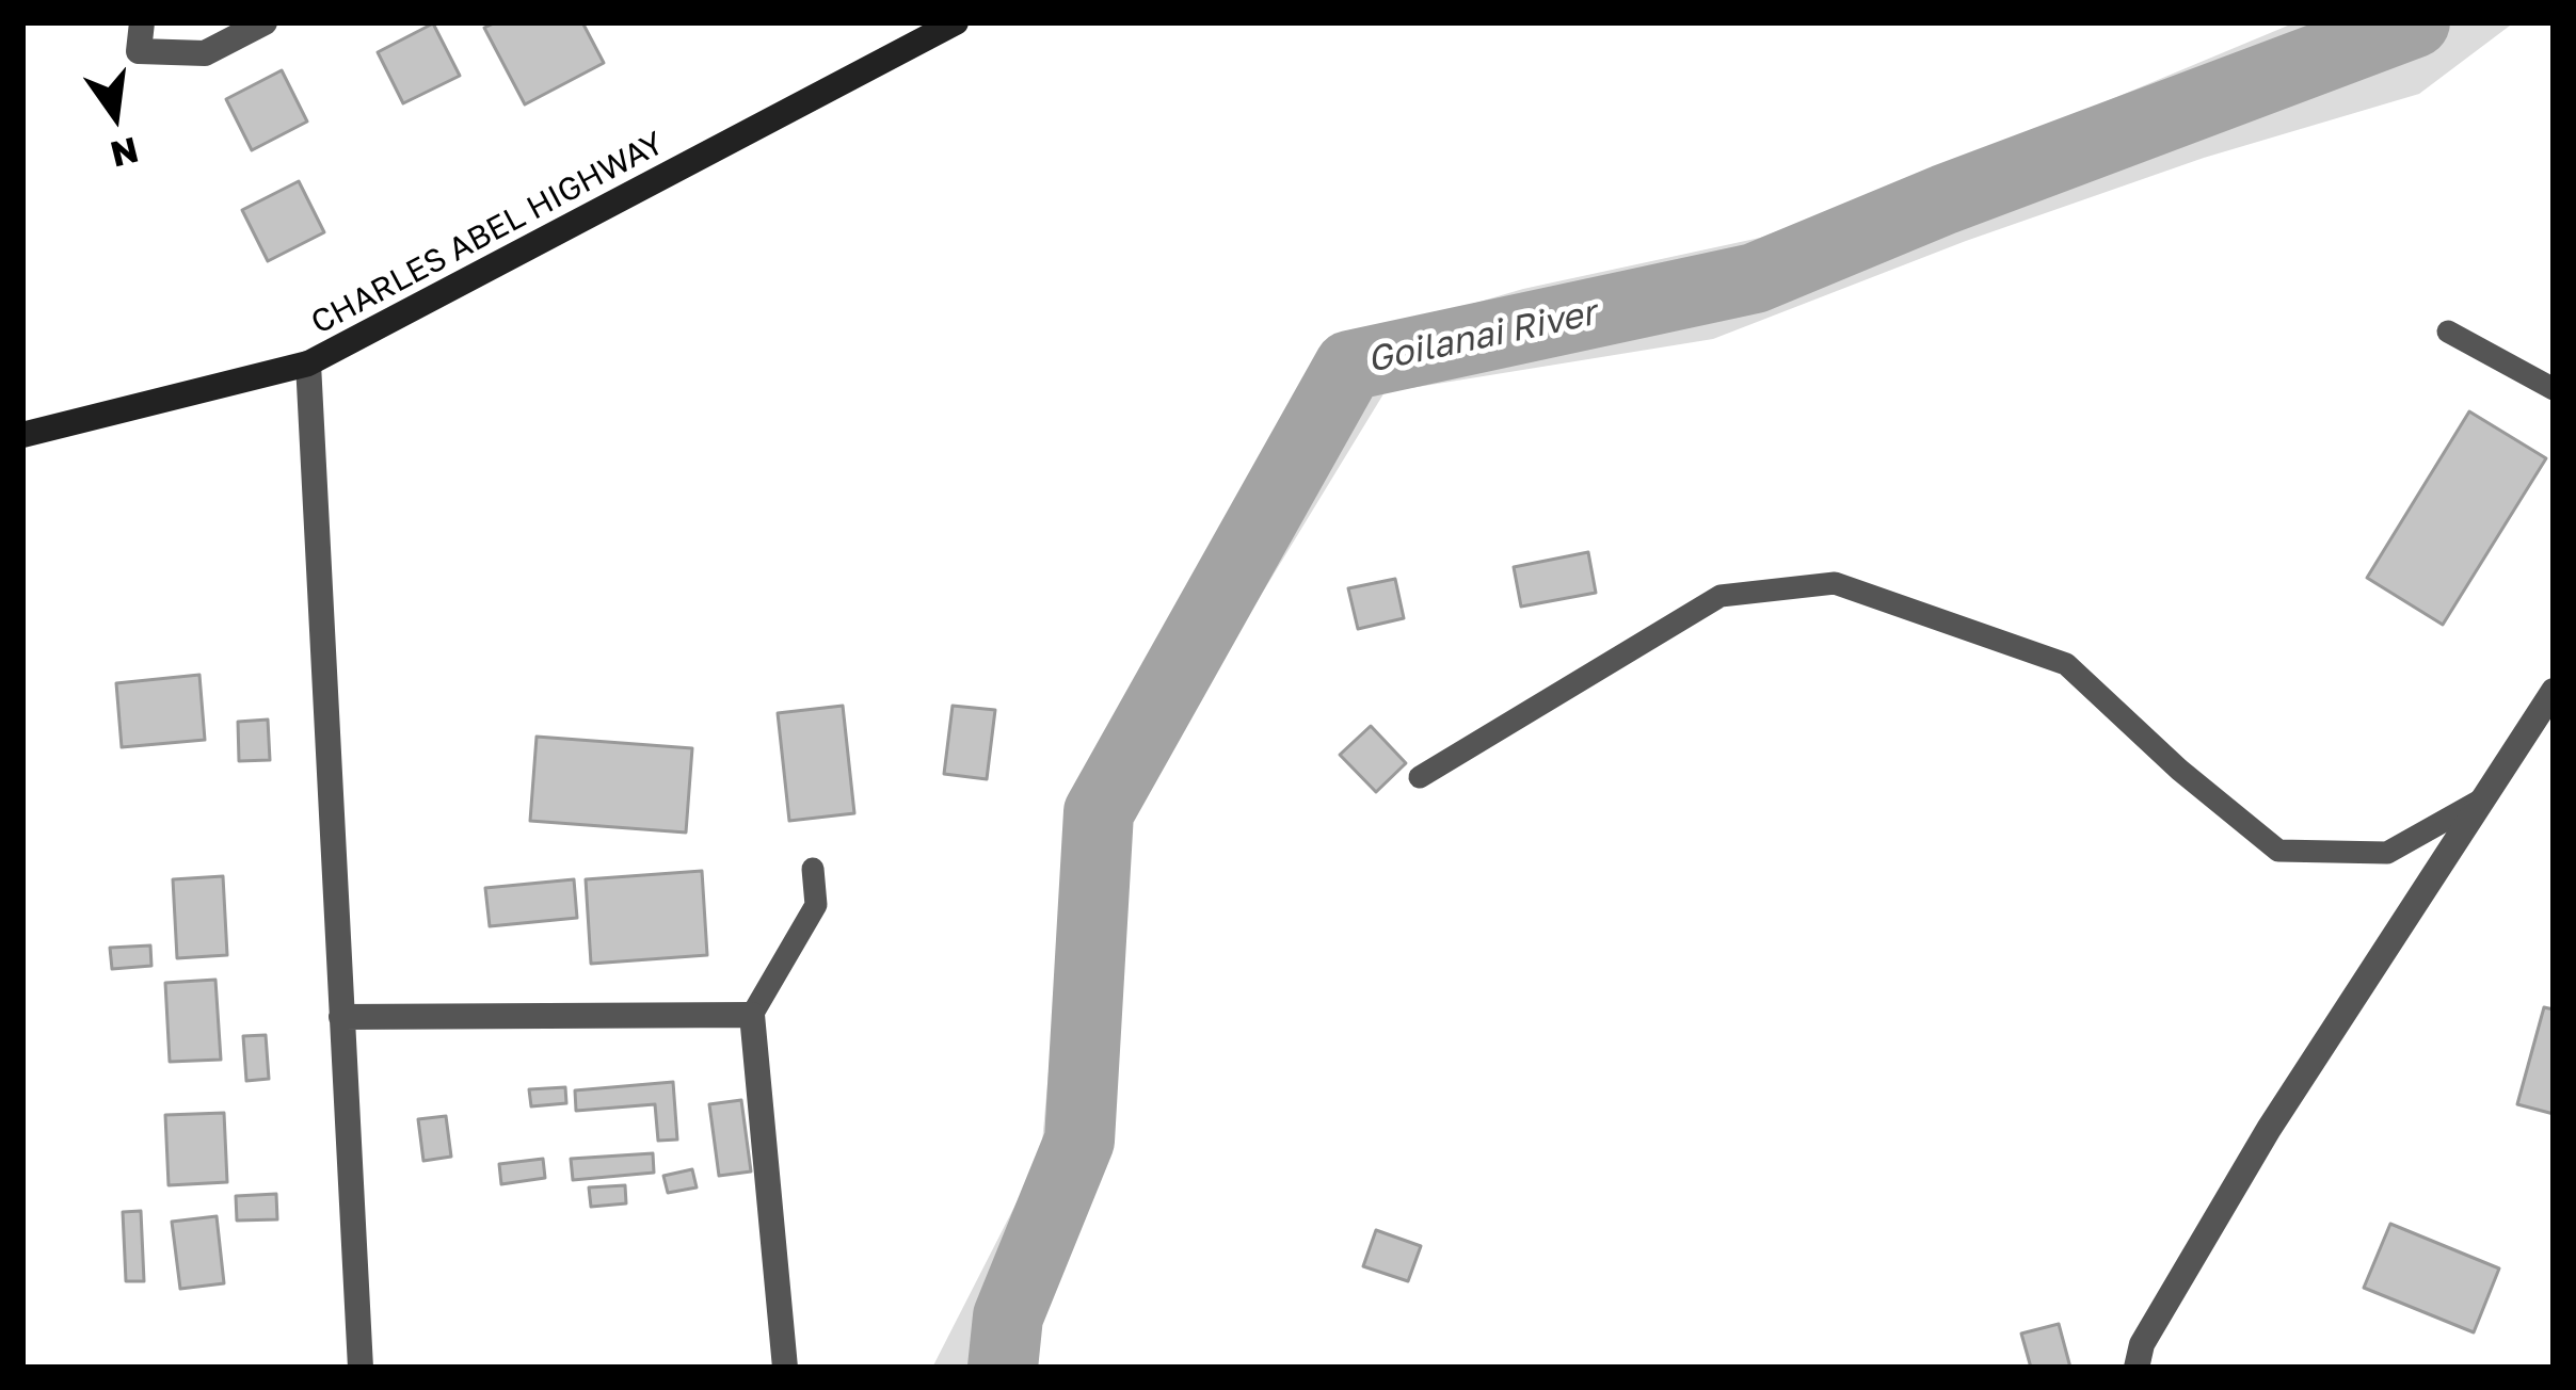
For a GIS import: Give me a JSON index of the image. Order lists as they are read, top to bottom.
{
  "streets": {
    "main road": ["CHARLES ABEL HIGHWAY"]
  },
  "water": ["Goilanai River"],
  "north": "bottom"
}
